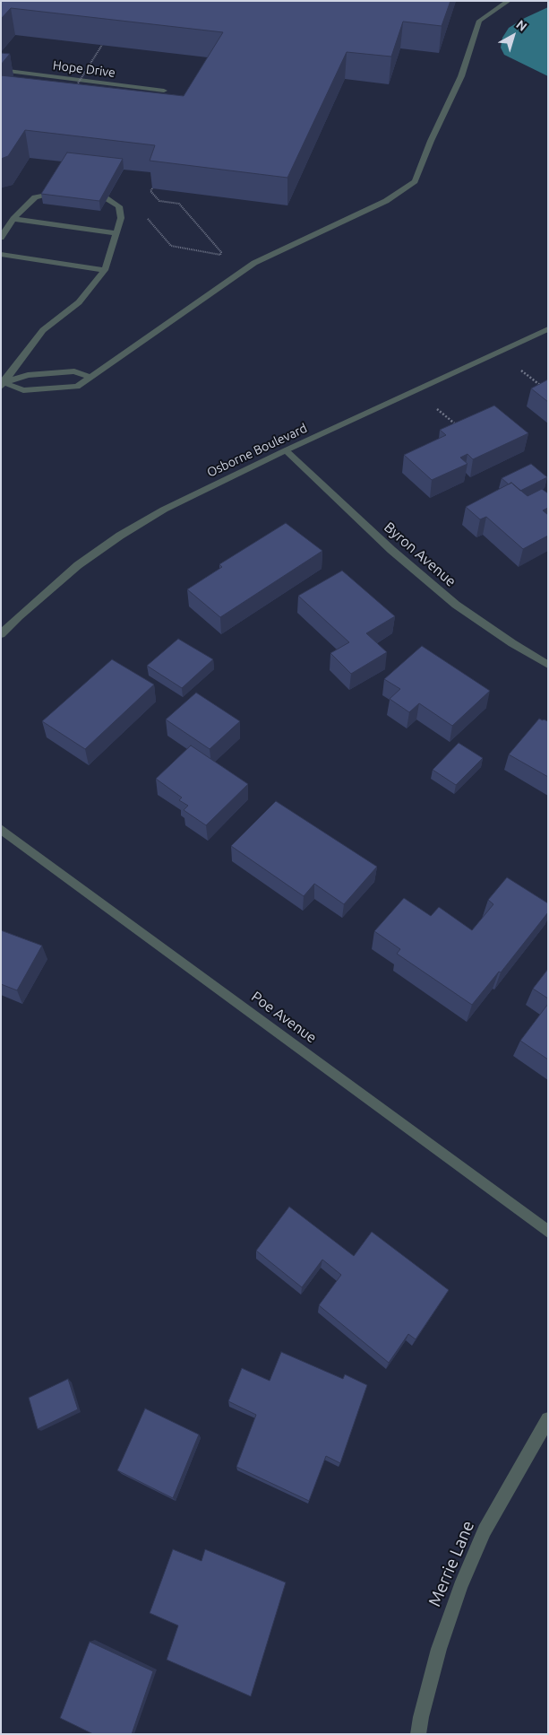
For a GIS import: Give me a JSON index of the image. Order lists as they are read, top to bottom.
{
  "streets": {
    "street": [
      "Hope Drive",
      "Osborne Boulevard",
      "Byron Avenue",
      "Poe Avenue",
      "Merrie Lane"
    ]
  },
  "crossings": [
    ["Osborne Boulevard", "Byron Avenue"]
  ],
  "north": "top right"
}
